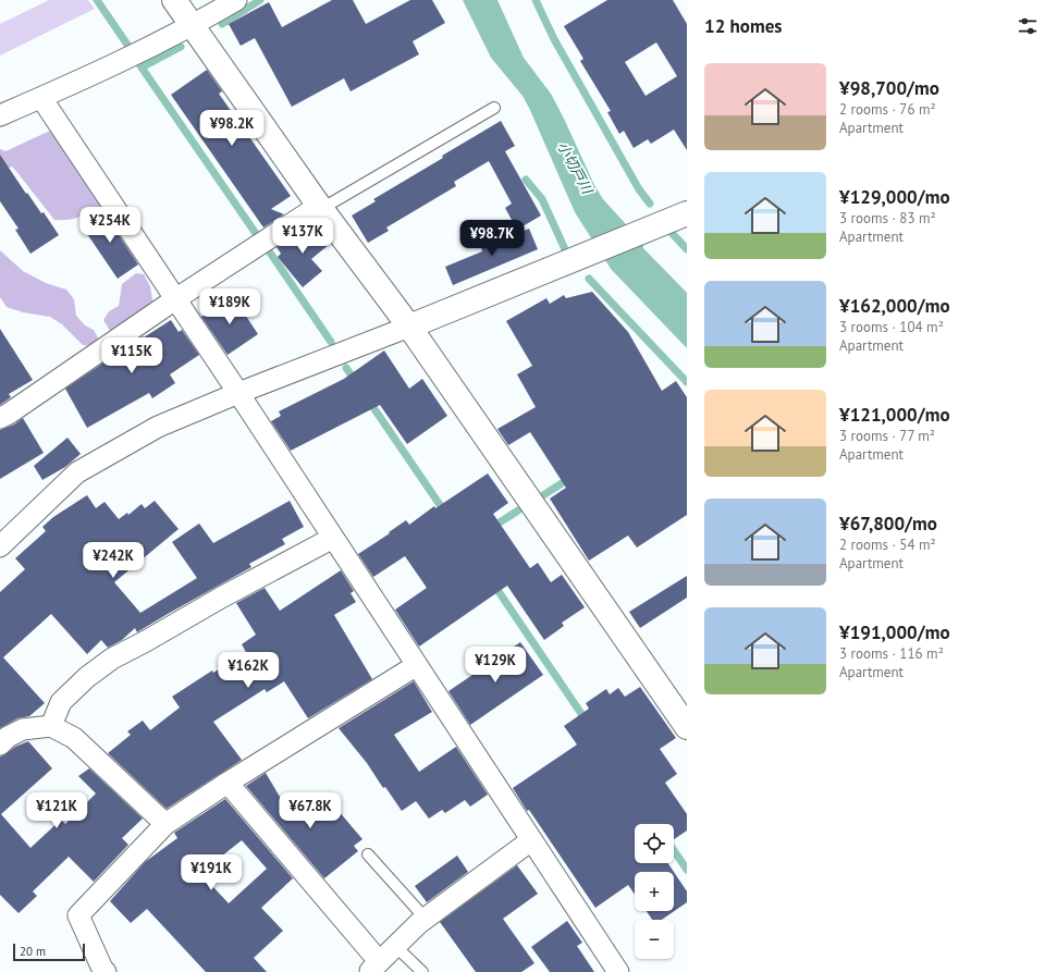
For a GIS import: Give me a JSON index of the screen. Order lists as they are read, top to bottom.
{
  "water": ["小切戸川"],
  "scale_bar": "20 m",
  "page": {
    "heading": "12 homes",
    "list": [
      {
        "name": "¥98,700/mo",
        "note": "2 rooms · 76 m² · Apartment"
      },
      {
        "name": "¥129,000/mo",
        "note": "3 rooms · 83 m² · Apartment"
      },
      {
        "name": "¥162,000/mo",
        "note": "3 rooms · 104 m² · Apartment"
      },
      {
        "name": "¥121,000/mo",
        "note": "3 rooms · 77 m² · Apartment"
      },
      {
        "name": "¥67,800/mo",
        "note": "2 rooms · 54 m² · Apartment"
      },
      {
        "name": "¥191,000/mo",
        "note": "3 rooms · 116 m² · Apartment"
      }
    ],
    "price": [
      "¥98.2K",
      "¥254K",
      "¥137K",
      "¥98.7K",
      "¥189K",
      "¥115K",
      "¥242K",
      "¥129K",
      "¥162K",
      "¥121K",
      "¥67.8K",
      "¥191K"
    ],
    "map_buttons": ["+", "−"],
    "scale": "20 m"
  }
}
